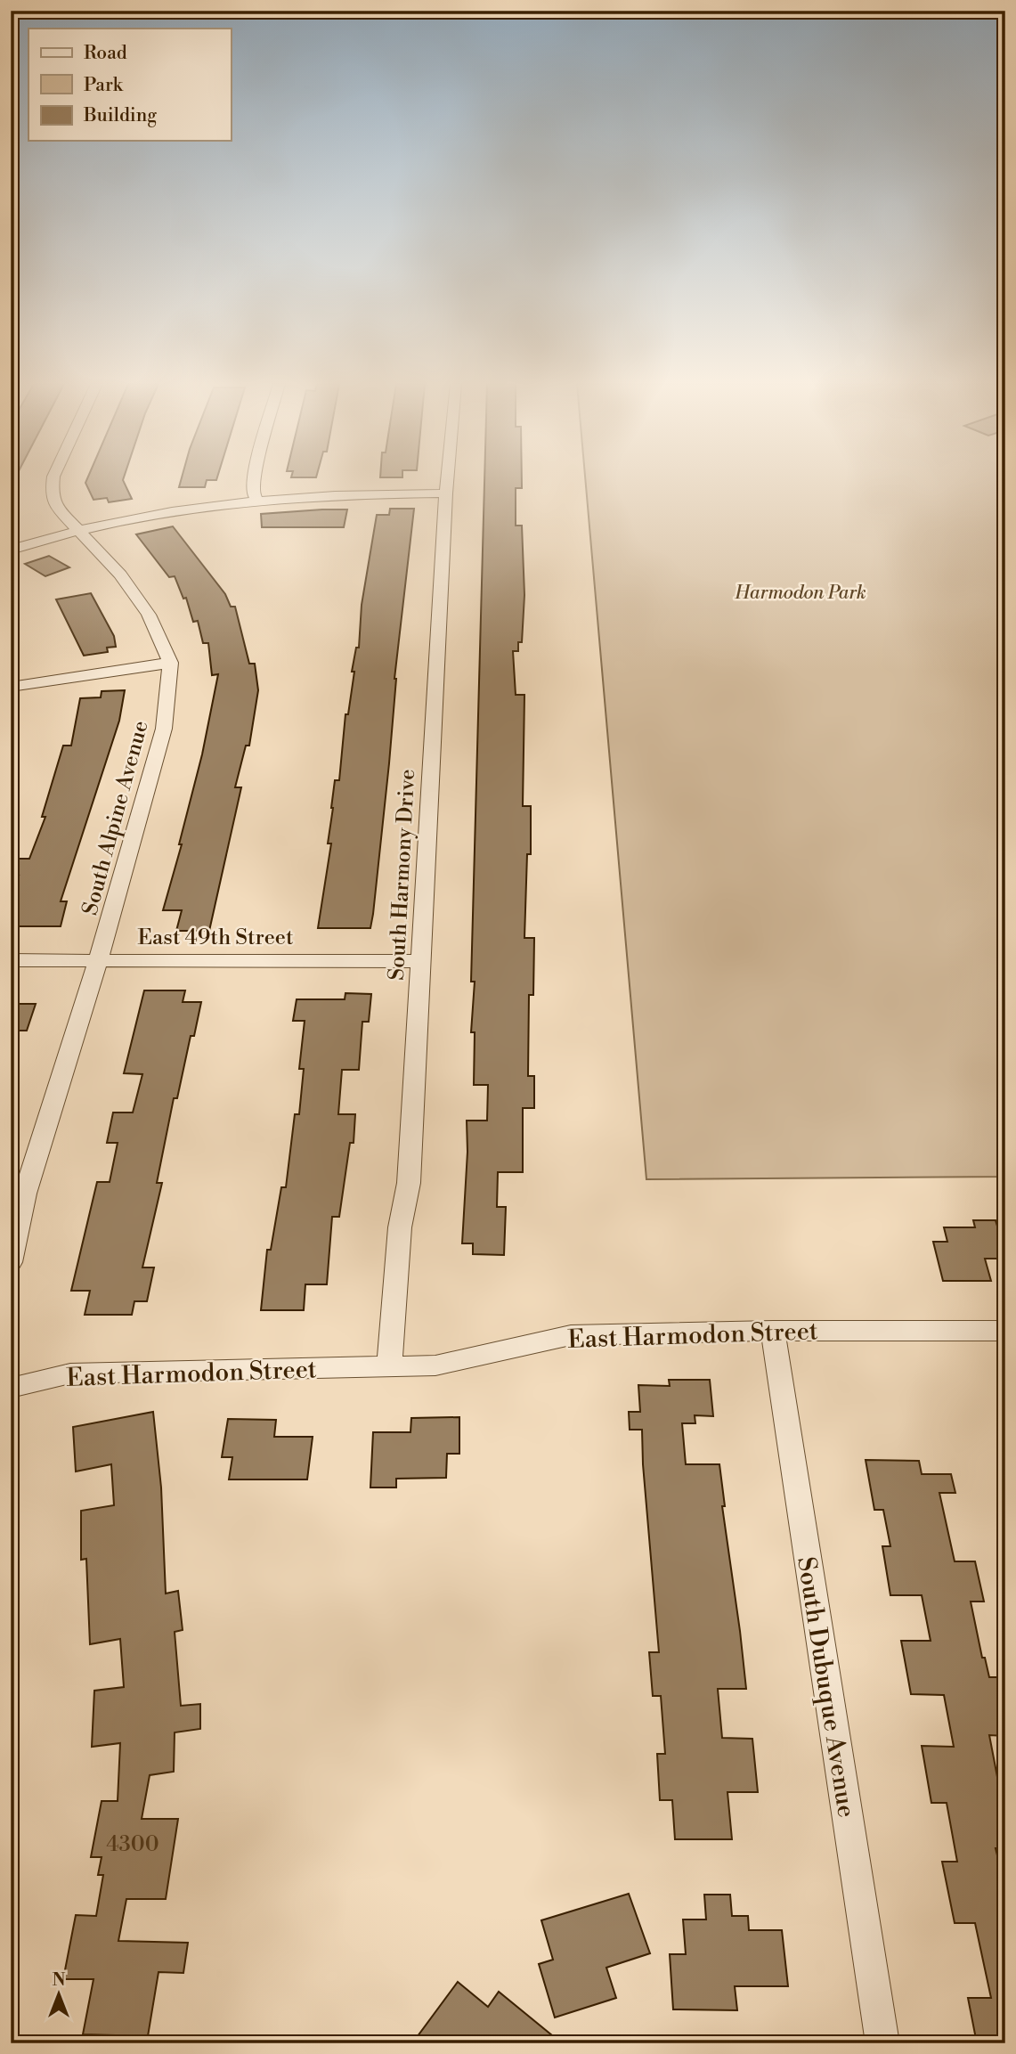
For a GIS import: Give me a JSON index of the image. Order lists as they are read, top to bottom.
{
  "streets": {
    "street": [
      "South Alpine Avenue",
      "South Harmony Drive",
      "East 49th Street",
      "East Harmodon Street",
      "South Dubuque Avenue"
    ]
  },
  "crossings": [
    ["South Alpine Avenue", "East 49th Street"],
    ["South Harmony Drive", "East 49th Street"],
    ["South Harmony Drive", "East Harmodon Street"],
    ["East Harmodon Street", "South Dubuque Avenue"]
  ],
  "parks": ["Harmodon Park"],
  "house_numbers": ["4300"],
  "legend": ["Road", "Park", "Building"],
  "north": "top"
}
